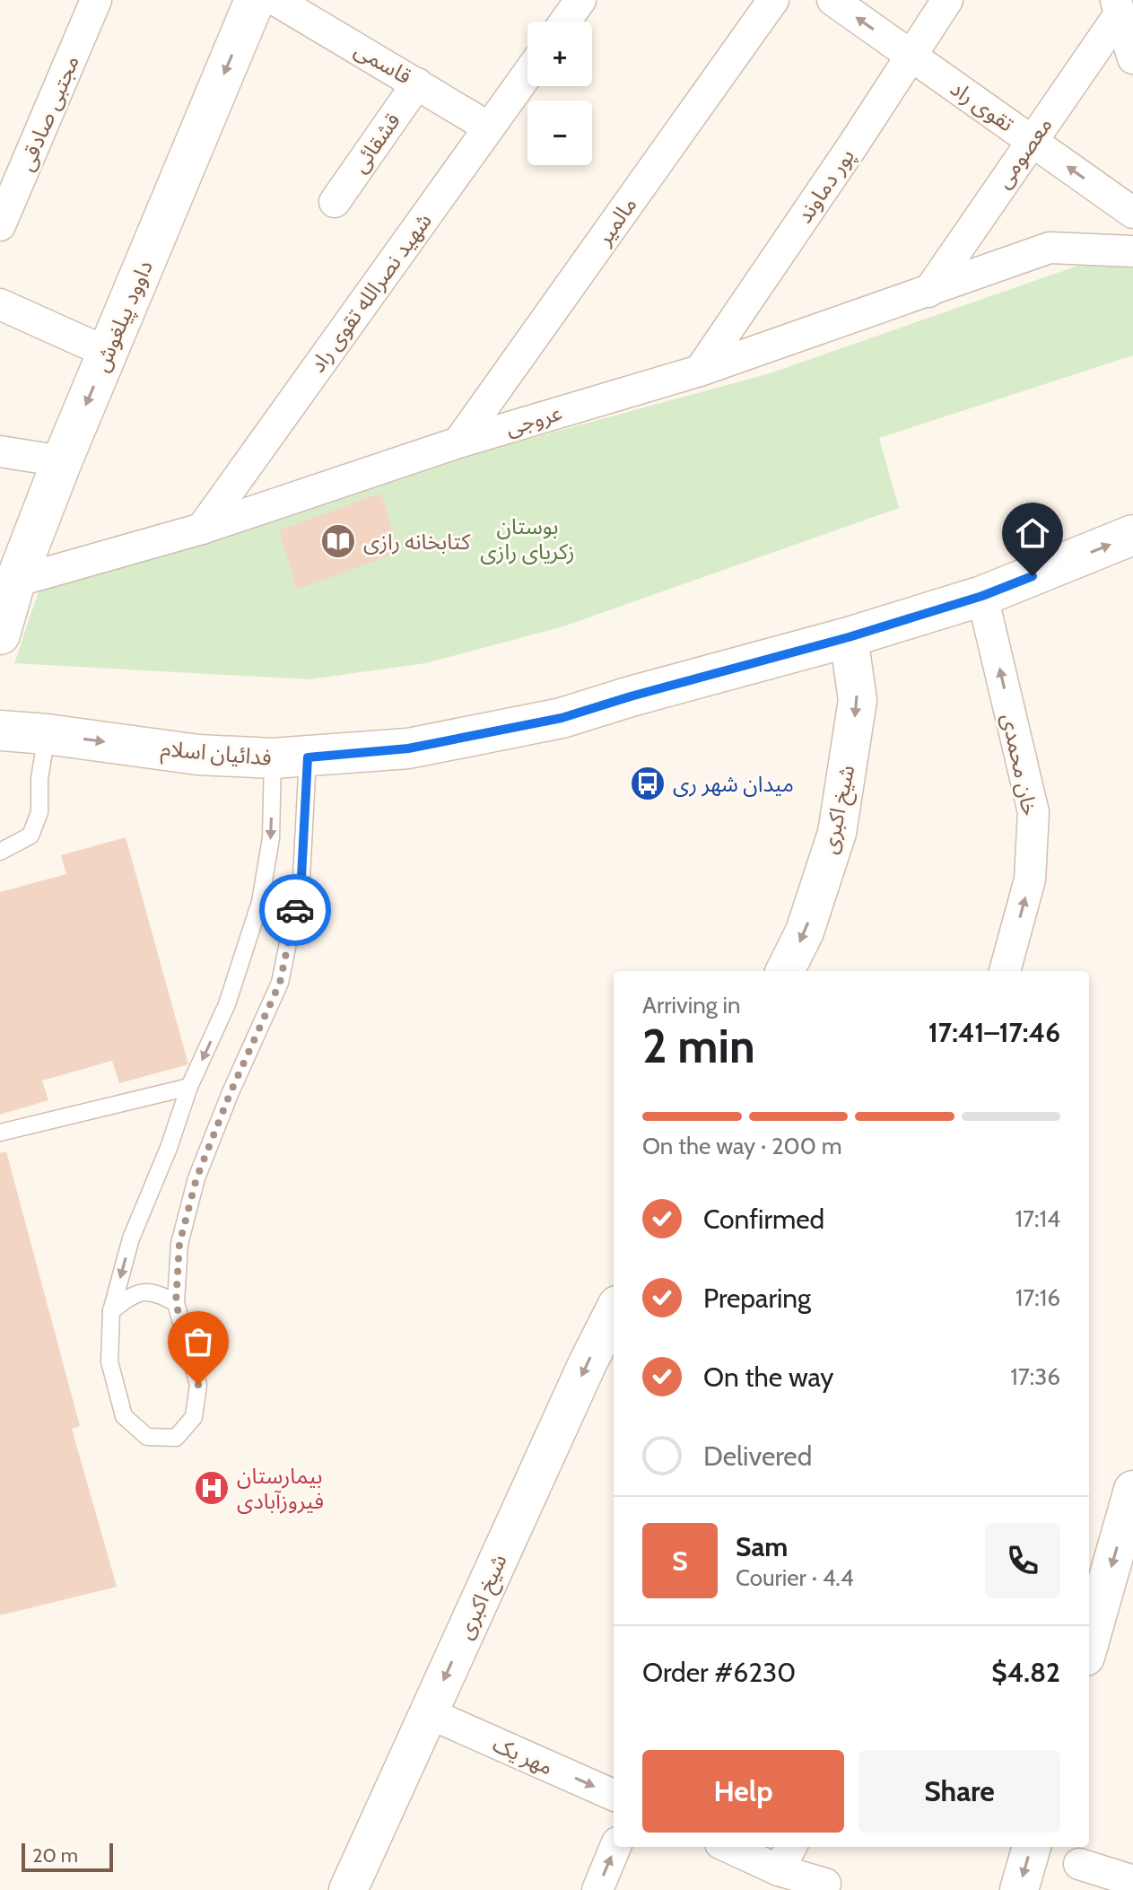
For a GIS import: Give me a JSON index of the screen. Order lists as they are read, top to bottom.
{
  "streets": {
    "main road": ["داوود پیلغوش", "فدائیان اسلام"],
    "street": [
      "قاسمی",
      "تقوی راد",
      "مجتبی صادقی",
      "قشقائی",
      "معصومی",
      "پور دماوند",
      "مالمیر",
      "شهید نصرالله تقوی راد",
      "عروجی",
      "خان محمدی",
      "شیخ اکبری",
      "مهر یک"
    ]
  },
  "crossings": [
    ["قاسمی", "قشقائی"],
    ["قاسمی", "شهید نصرالله تقوی راد"],
    ["تقوی راد", "معصومی"],
    ["تقوی راد", "پور دماوند"],
    ["معصومی", "عروجی"],
    ["پور دماوند", "عروجی"],
    ["مالمیر", "عروجی"],
    ["شهید نصرالله تقوی راد", "عروجی"],
    ["داوود پیلغوش", "عروجی"],
    ["فدائیان اسلام", "خان محمدی"],
    ["فدائیان اسلام", "شیخ اکبری"],
    ["شیخ اکبری", "مهر یک"]
  ],
  "one_way": [
    "تقوی راد",
    "داوود پیلغوش",
    "فدائیان اسلام",
    "خان محمدی",
    "شیخ اکبری",
    "مهر یک"
  ],
  "parks": ["بوستان زکریای رازی"],
  "places": {
    "library": ["کتابخانه رازی"],
    "bus stop": ["میدان شهر ری"],
    "hospital": ["بیمارستان فیروزآبادی"]
  },
  "scale_bar": "20 m",
  "page": {
    "map_buttons": ["+", "−"],
    "heading": ["2 min", "Arriving in", "17:41–17:46"],
    "panel": [
      "Sam",
      "Courier · 4.4",
      "Order #6230",
      "$4.82"
    ],
    "bar": "On the way · 200 m",
    "list": [
      ["Confirmed", "17:14"],
      ["Preparing", "17:16"],
      ["On the way", "17:36"],
      "Delivered"
    ],
    "round": "S",
    "buttons": ["Help", "Share"],
    "scale": "20 m"
  }
}
